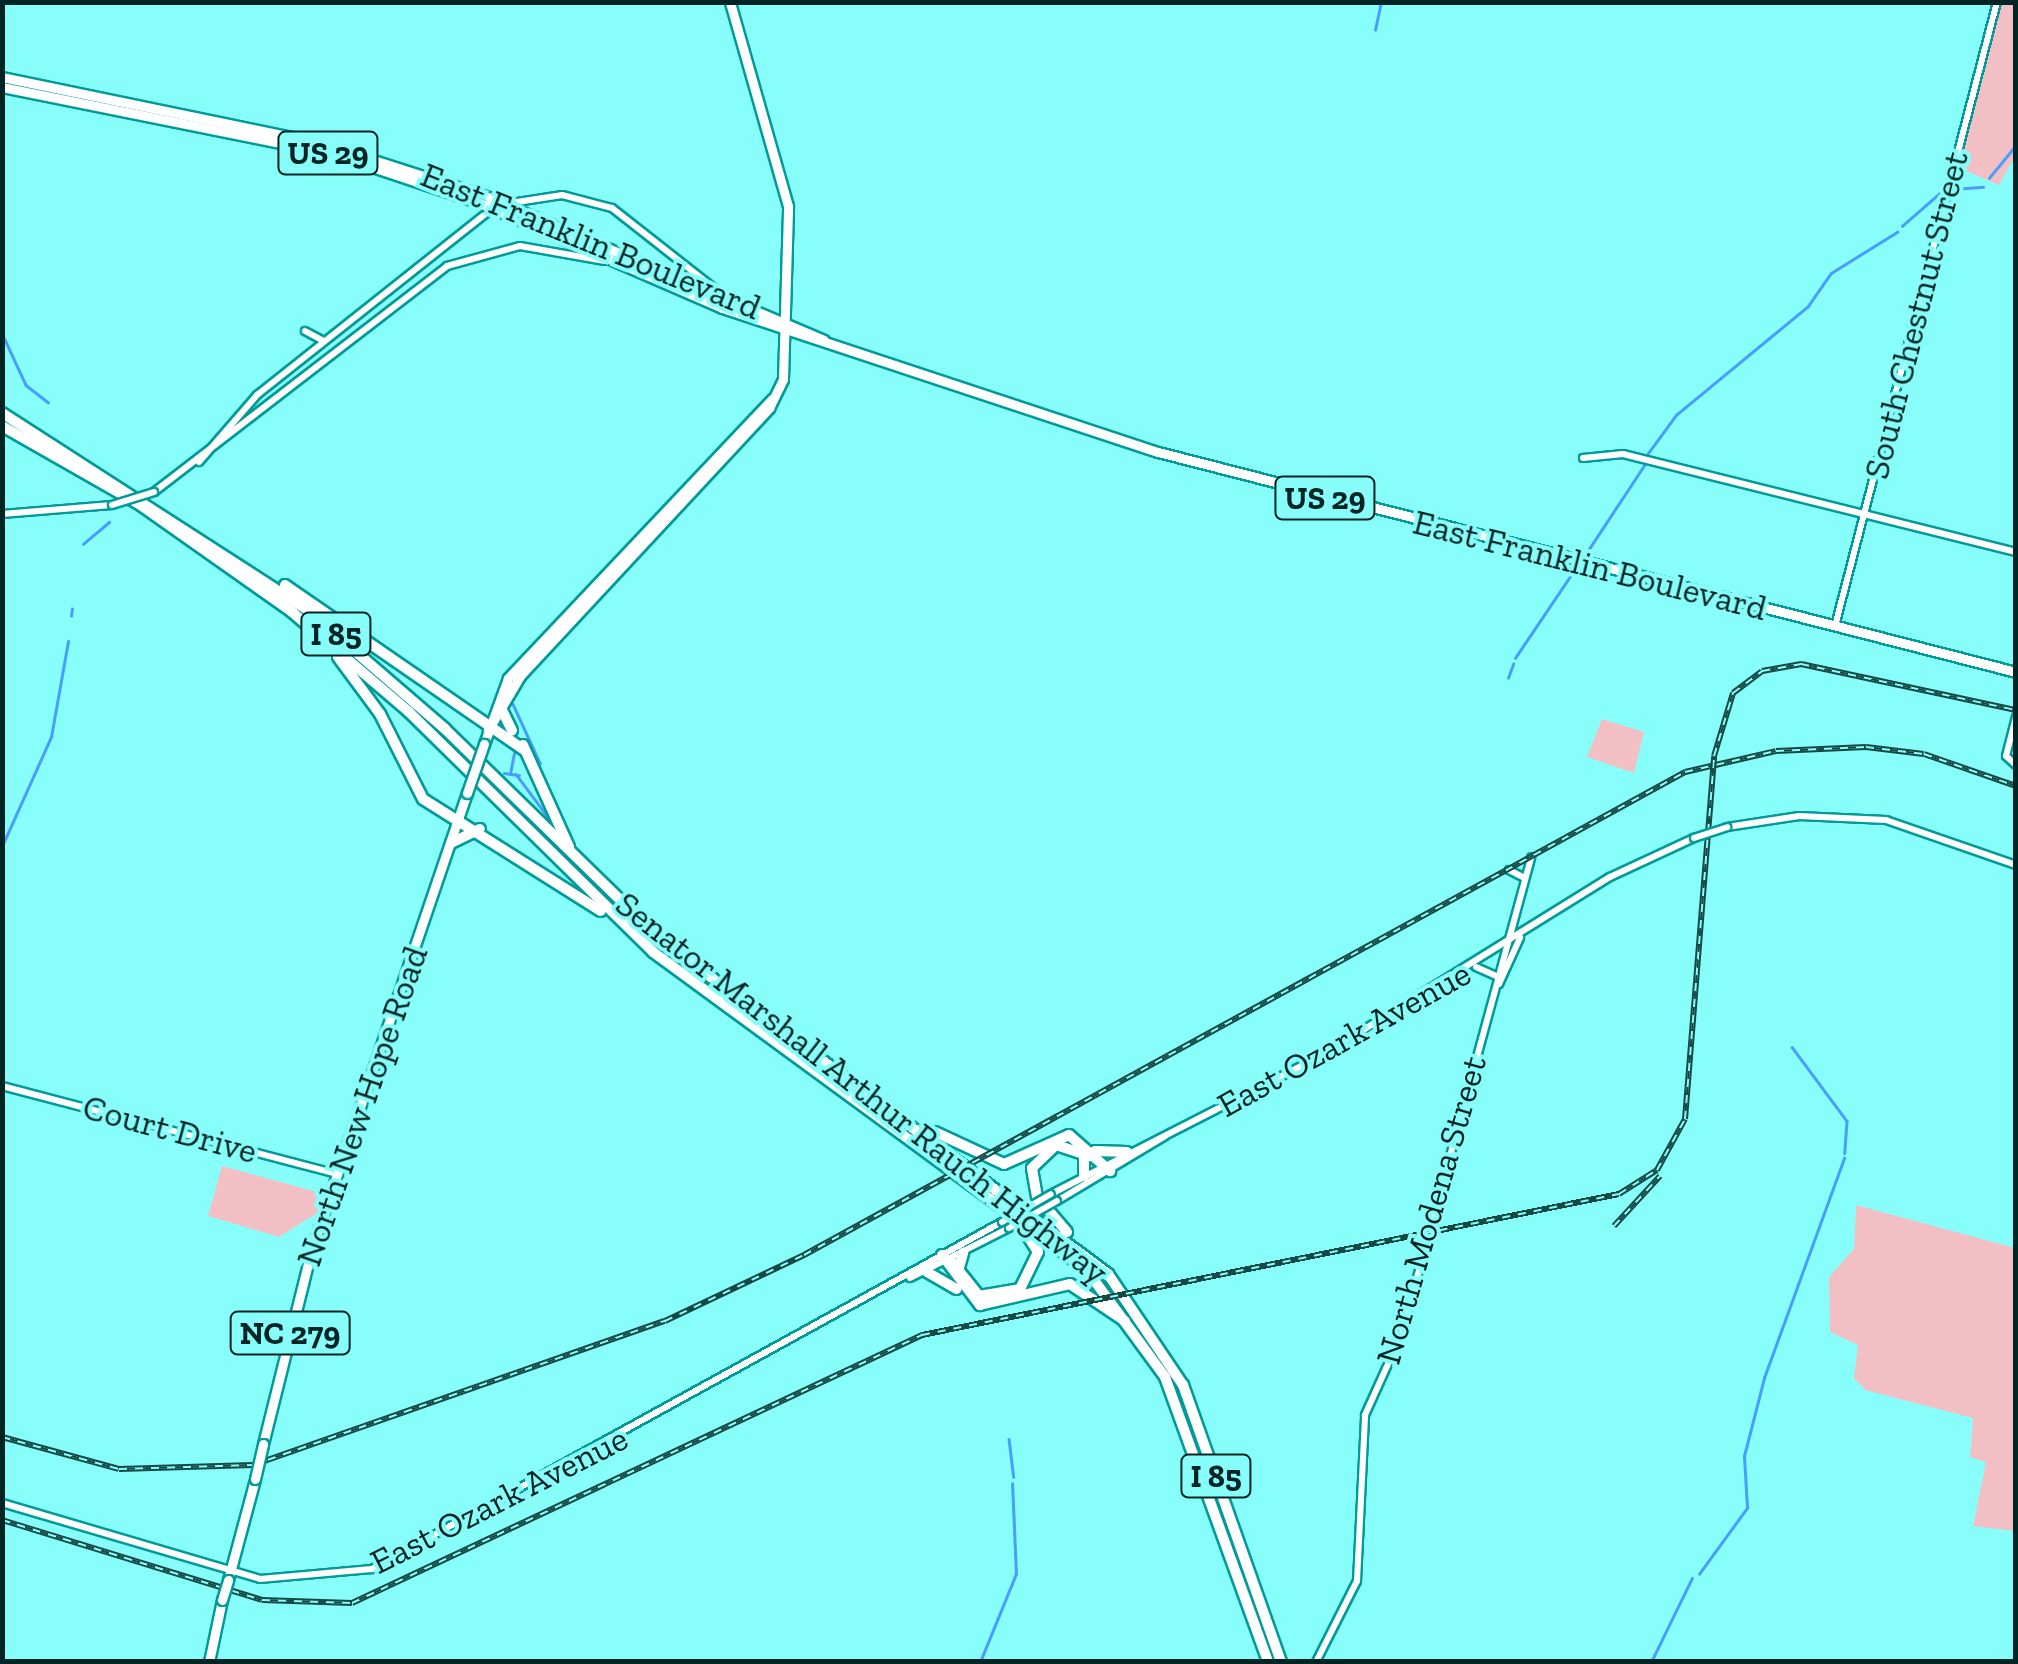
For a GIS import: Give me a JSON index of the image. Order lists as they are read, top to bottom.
{
  "streets": {
    "highway": ["I 85", "Senator Marshall Arthur Rauch Highway"],
    "main road": [
      "US 29",
      "East Franklin Boulevard",
      "South Chestnut Street",
      "East Ozark Avenue",
      "North New Hope Road",
      "Court Drive",
      "North Modena Street",
      "NC 279"
    ]
  },
  "crossings": [
    ["East Franklin Boulevard", "South Chestnut Street"],
    ["East Franklin Boulevard", "North New Hope Road"],
    ["East Ozark Avenue", "North New Hope Road"],
    ["East Ozark Avenue", "North Modena Street"],
    ["North New Hope Road", "Court Drive"]
  ]
}
